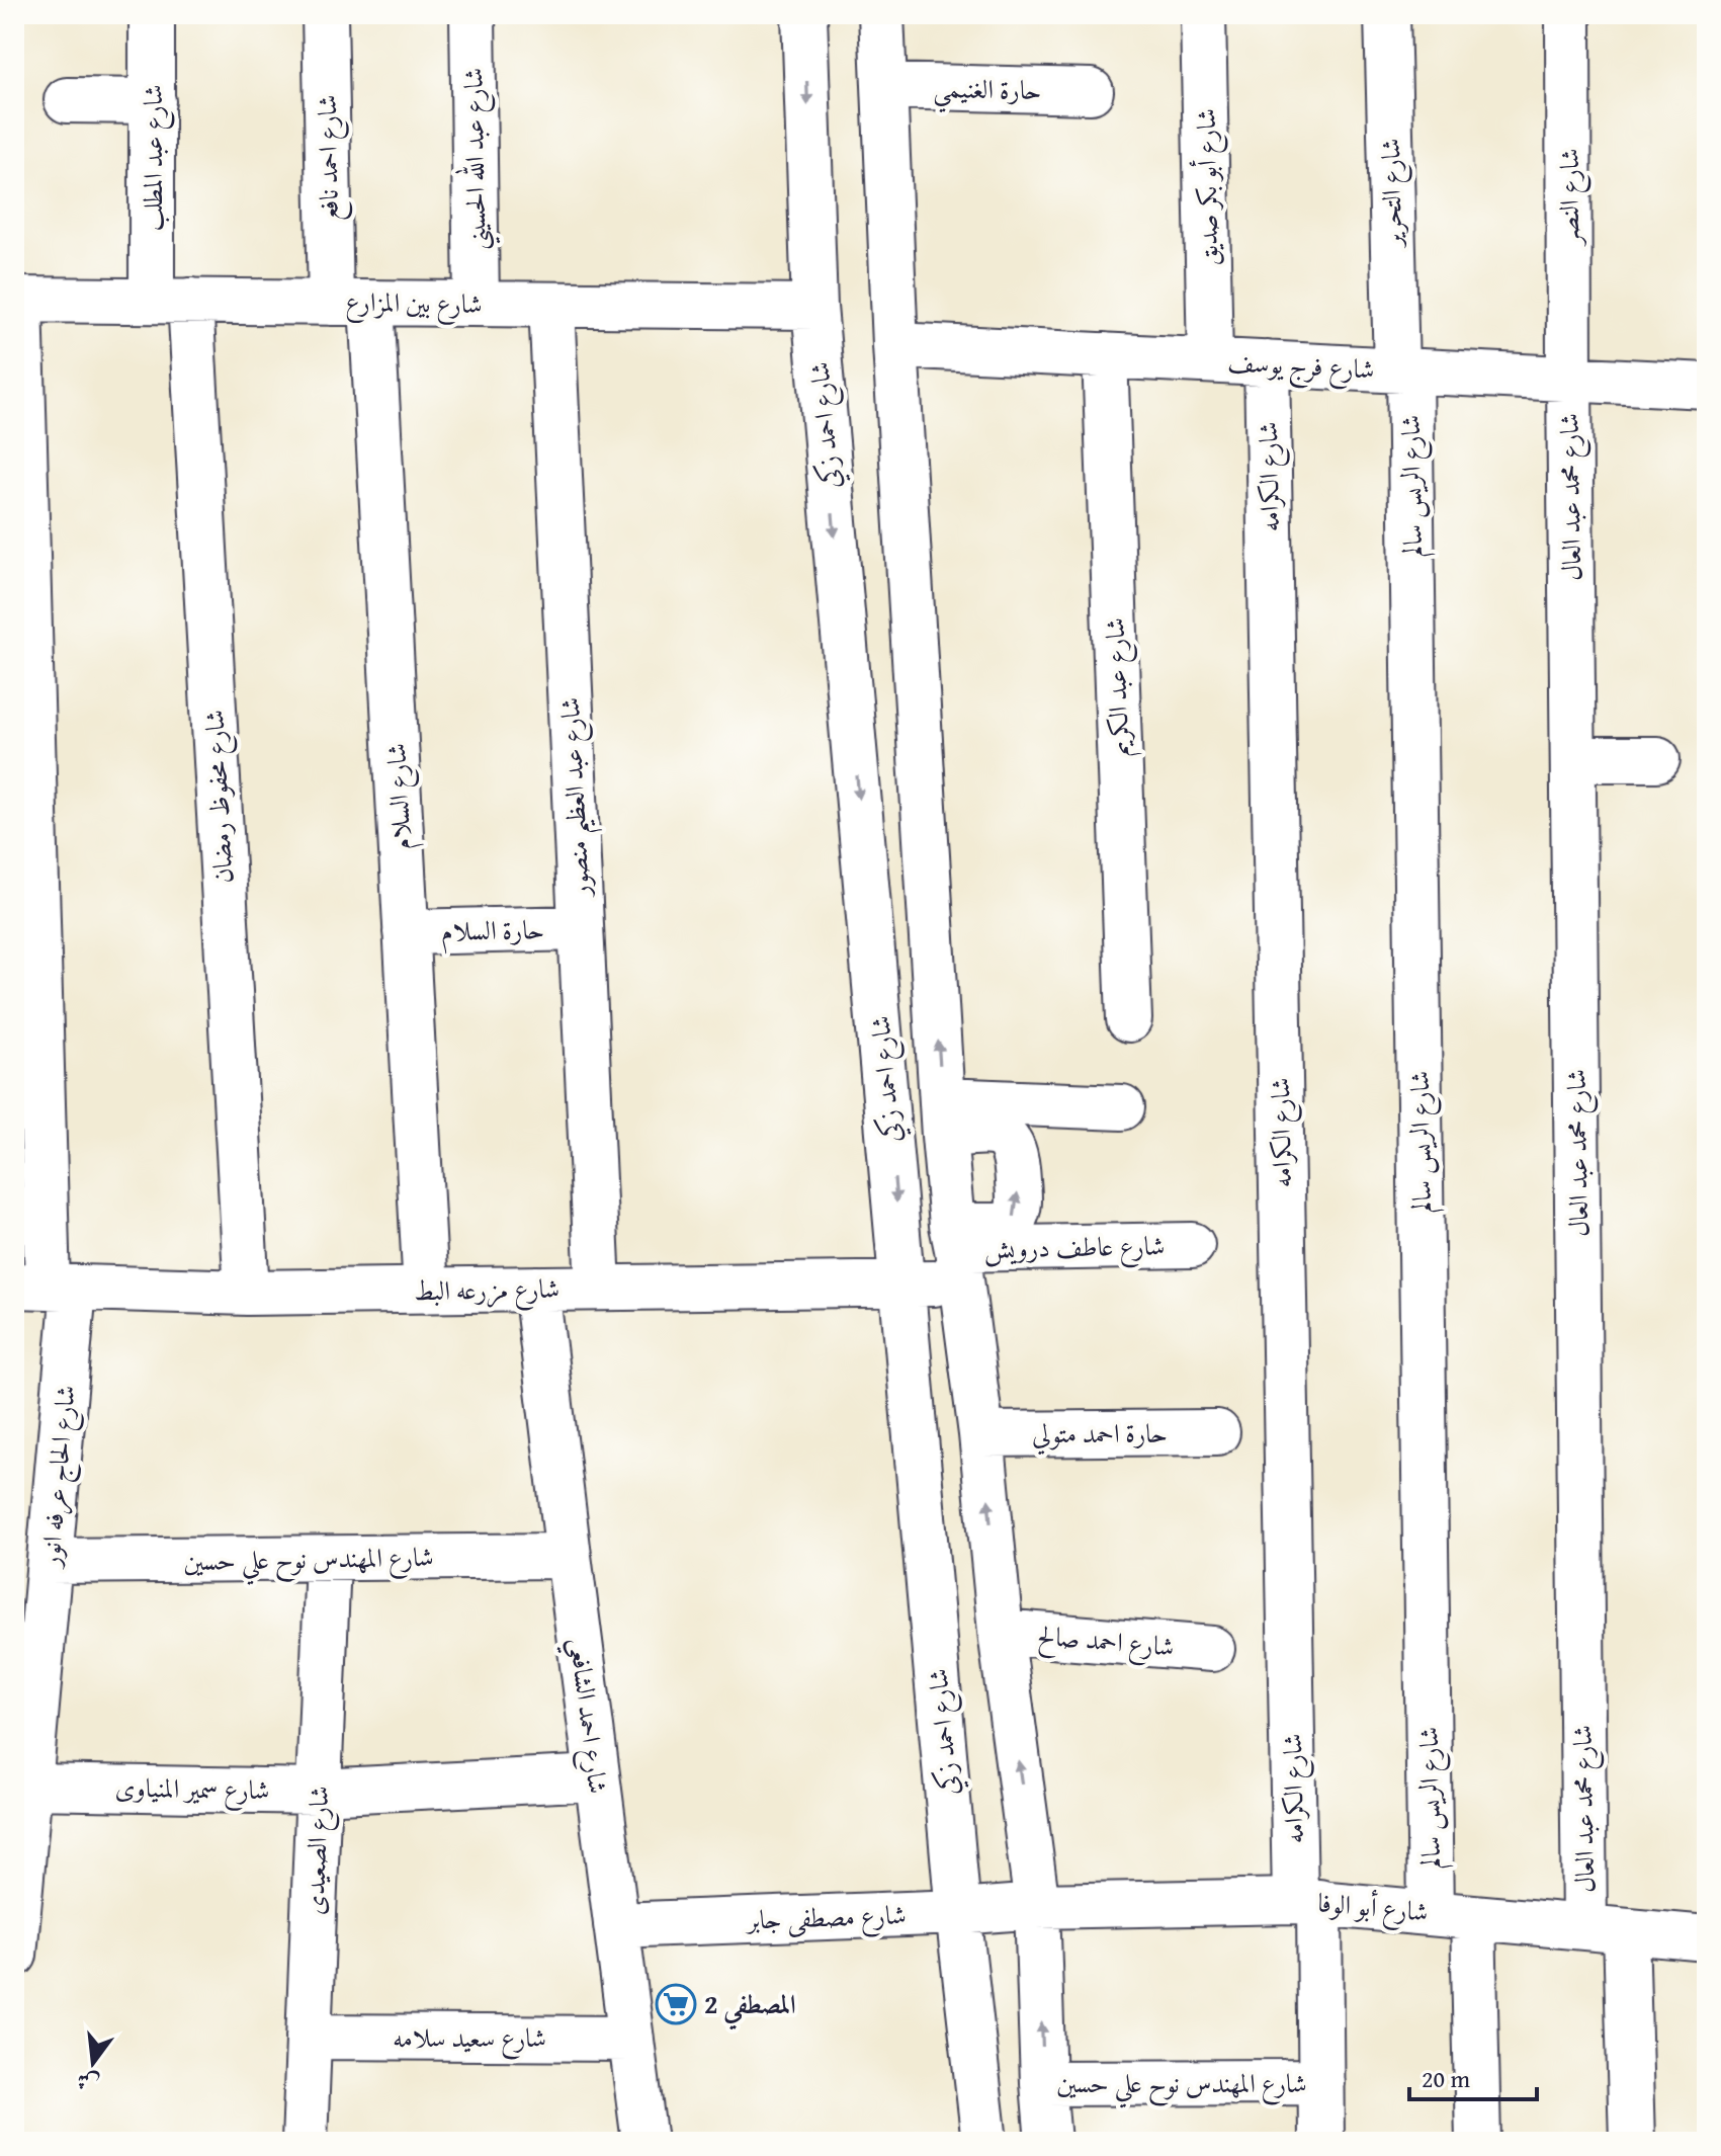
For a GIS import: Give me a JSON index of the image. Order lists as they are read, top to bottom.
{
  "streets": {
    "street": [
      "حارة الغنيمي",
      "شارع عبد المطلب",
      "شارع احمد نافع",
      "شارع عبد الله الحسيني",
      "شارع أبو بكر صديق",
      "شارع التحرير",
      "شارع النصر",
      "شارع بين المزارع",
      "شارع فرج يوسف",
      "شارع احمد زكي",
      "شارع الكرامه",
      "شارع الريس سالم",
      "شارع محمد عبد العال",
      "شارع عبد الكريم",
      "شارع محفوظ رمضان",
      "شارع السلام",
      "شارع عبد العظيم منصور",
      "حارة السلام",
      "شارع عاطف درويش",
      "شارع مزرعه البط",
      "حارة احمد متولي",
      "شارع الحاج عرفه انور",
      "شارع المهندس نوح علي حسين",
      "شارع احمد صالح",
      "شارع احمد الشافعي",
      "شارع سمير المنياوى",
      "شارع الصعيدى",
      "شارع أبو الوفا",
      "شارع مصطفى جابر",
      "شارع سعيد سلامه"
    ]
  },
  "crossings": [
    ["حارة الغنيمي", "شارع احمد زكي"],
    ["شارع عبد المطلب", "شارع بين المزارع"],
    ["شارع عبد المطلب", "شارع محفوظ رمضان"],
    ["شارع احمد نافع", "شارع بين المزارع"],
    ["شارع احمد نافع", "شارع السلام"],
    ["شارع عبد الله الحسيني", "شارع بين المزارع"],
    ["شارع أبو بكر صديق", "شارع فرج يوسف"],
    ["شارع التحرير", "شارع فرج يوسف"],
    ["شارع التحرير", "شارع الريس سالم"],
    ["شارع النصر", "شارع فرج يوسف"],
    ["شارع النصر", "شارع محمد عبد العال"],
    ["شارع بين المزارع", "شارع احمد زكي"],
    ["شارع بين المزارع", "شارع محفوظ رمضان"],
    ["شارع بين المزارع", "شارع السلام"],
    ["شارع بين المزارع", "شارع عبد العظيم منصور"],
    ["شارع بين المزارع", "شارع الحاج عرفه انور"],
    ["شارع فرج يوسف", "شارع احمد زكي"],
    ["شارع فرج يوسف", "شارع الكرامه"],
    ["شارع فرج يوسف", "شارع الريس سالم"],
    ["شارع فرج يوسف", "شارع محمد عبد العال"],
    ["شارع فرج يوسف", "شارع عبد الكريم"],
    ["شارع احمد زكي", "شارع عاطف درويش"],
    ["شارع احمد زكي", "شارع مزرعه البط"],
    ["شارع احمد زكي", "حارة احمد متولي"],
    ["شارع احمد زكي", "شارع المهندس نوح علي حسين"],
    ["شارع احمد زكي", "شارع احمد صالح"],
    ["شارع احمد زكي", "شارع أبو الوفا"],
    ["شارع احمد زكي", "شارع مصطفى جابر"],
    ["شارع الكرامه", "شارع المهندس نوح علي حسين"],
    ["شارع الكرامه", "شارع أبو الوفا"],
    ["شارع الريس سالم", "شارع أبو الوفا"],
    ["شارع محمد عبد العال", "شارع أبو الوفا"],
    ["شارع محفوظ رمضان", "شارع مزرعه البط"],
    ["شارع السلام", "حارة السلام"],
    ["شارع السلام", "شارع مزرعه البط"],
    ["شارع عبد العظيم منصور", "حارة السلام"],
    ["شارع عبد العظيم منصور", "شارع مزرعه البط"],
    ["شارع عاطف درويش", "شارع مزرعه البط"],
    ["شارع مزرعه البط", "شارع الحاج عرفه انور"],
    ["شارع مزرعه البط", "شارع احمد الشافعي"],
    ["شارع الحاج عرفه انور", "شارع المهندس نوح علي حسين"],
    ["شارع الحاج عرفه انور", "شارع سمير المنياوى"],
    ["شارع المهندس نوح علي حسين", "شارع احمد الشافعي"],
    ["شارع المهندس نوح علي حسين", "شارع الصعيدى"],
    ["شارع احمد الشافعي", "شارع سمير المنياوى"],
    ["شارع احمد الشافعي", "شارع مصطفى جابر"],
    ["شارع احمد الشافعي", "شارع سعيد سلامه"],
    ["شارع سمير المنياوى", "شارع الصعيدى"],
    ["شارع الصعيدى", "شارع سعيد سلامه"],
    ["شارع أبو الوفا", "شارع مصطفى جابر"]
  ],
  "places": {
    "supermarket": ["المصطفي 2"]
  },
  "scale_bar": "20 m",
  "north": "bottom"
}
